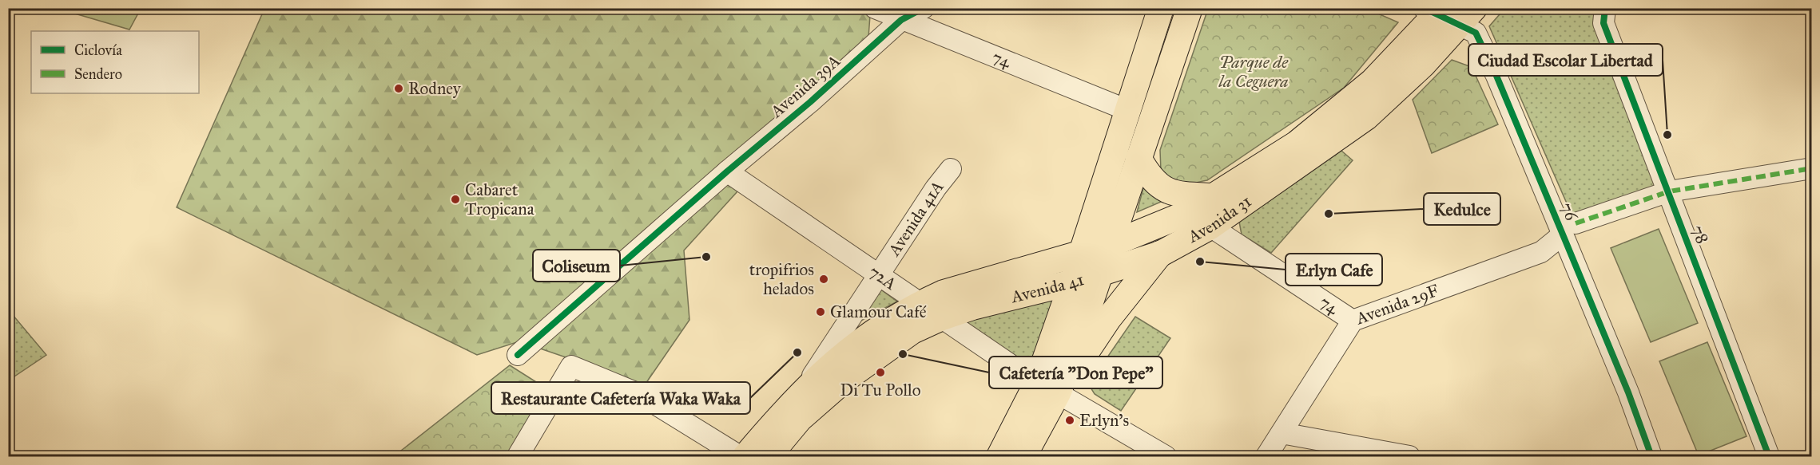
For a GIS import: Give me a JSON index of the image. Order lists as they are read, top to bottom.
{
  "streets": {
    "main road": ["Avenida 31", "Avenida 41"],
    "street": [
      "74",
      "Avenida 39A",
      "76",
      "Avenida 41A",
      "78",
      "72A",
      "Avenida 29F"
    ]
  },
  "crossings": [
    ["74", "Avenida 39A"],
    ["74", "Avenida 31"],
    ["74", "Avenida 41"],
    ["74", "Avenida 29F"],
    ["Avenida 39A", "72A"],
    ["76", "Avenida 31"],
    ["76", "Avenida 29F"],
    ["Avenida 41A", "72A"],
    ["Avenida 41A", "Avenida 41"],
    ["Avenida 31", "Avenida 41"],
    ["78", "Avenida 29F"],
    ["72A", "Avenida 41"]
  ],
  "parks": ["Parque de la Ceguera"],
  "places": [
    "Rodney",
    "Ciudad Escolar Libertad",
    "Cabaret Tropicana",
    "Kedulce",
    "Coliseum",
    "Erlyn Cafe",
    "tropifrios helados",
    "Glamour Café",
    "Restaurante Cafetería Waka Waka",
    "Cafetería \"Don Pepe\"",
    "Di Tu Pollo",
    "Erlyn's"
  ],
  "legend": ["Ciclovía", "Sendero"]
}
